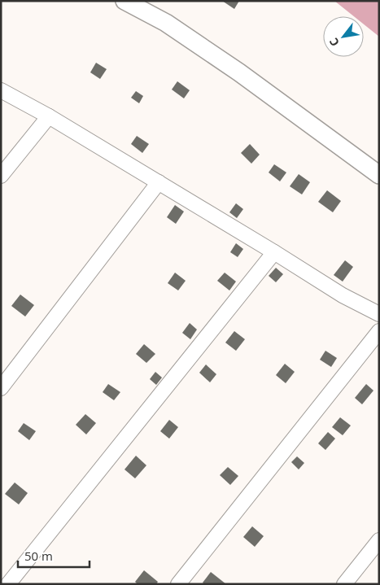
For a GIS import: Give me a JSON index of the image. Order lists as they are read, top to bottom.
{
  "scale_bar": "50 m",
  "north": "bottom left"
}
